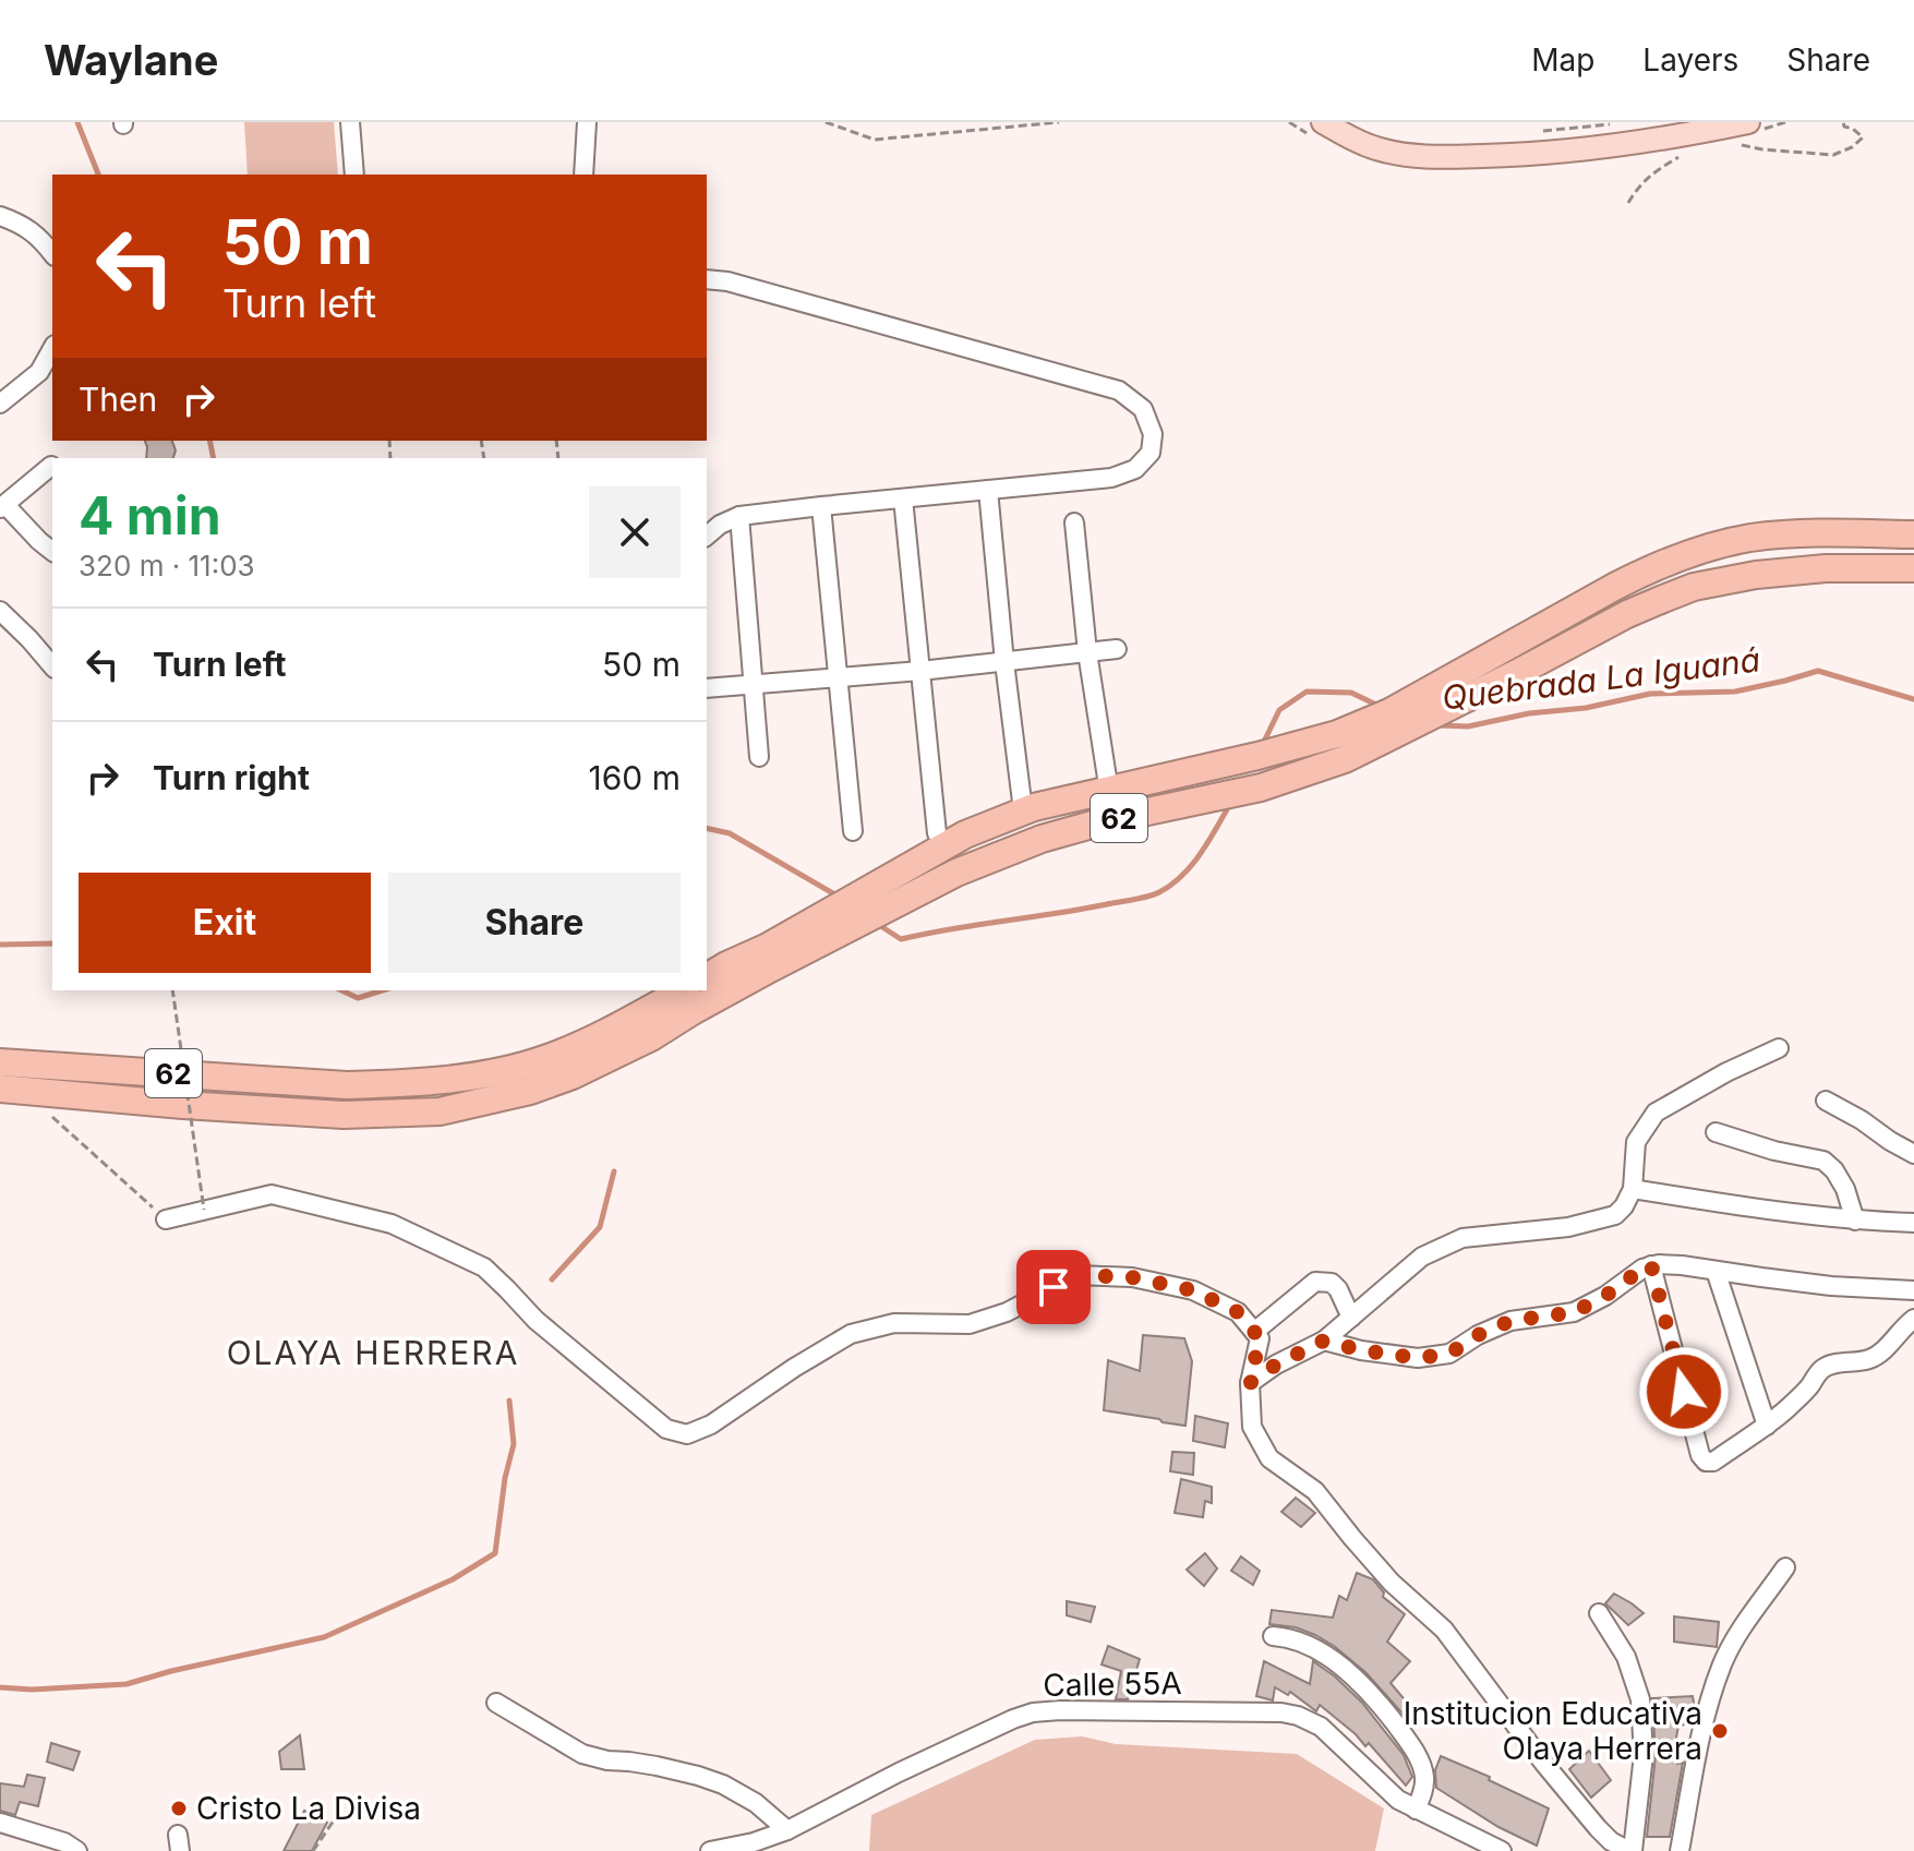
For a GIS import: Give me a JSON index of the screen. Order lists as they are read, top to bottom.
{
  "streets": {
    "highway": ["62"],
    "street": ["Calle 55A"]
  },
  "districts": ["OLAYA HERRERA"],
  "water": ["Quebrada La Iguaná"],
  "places": ["Institucion Educativa Olaya Herrera", "Cristo La Divisa"],
  "page": {
    "header": "Waylane",
    "nav": ["Map", "Layers", "Share"],
    "turn": ["50 m", "Turn left"],
    "then": "Then",
    "heading": ["4 min", "320 m · 11:03"],
    "list": [
      {
        "name": "Turn left",
        "value": "50 m"
      },
      {
        "name": "Turn right",
        "value": "160 m"
      }
    ],
    "buttons": ["Exit", "Share"]
  }
}
